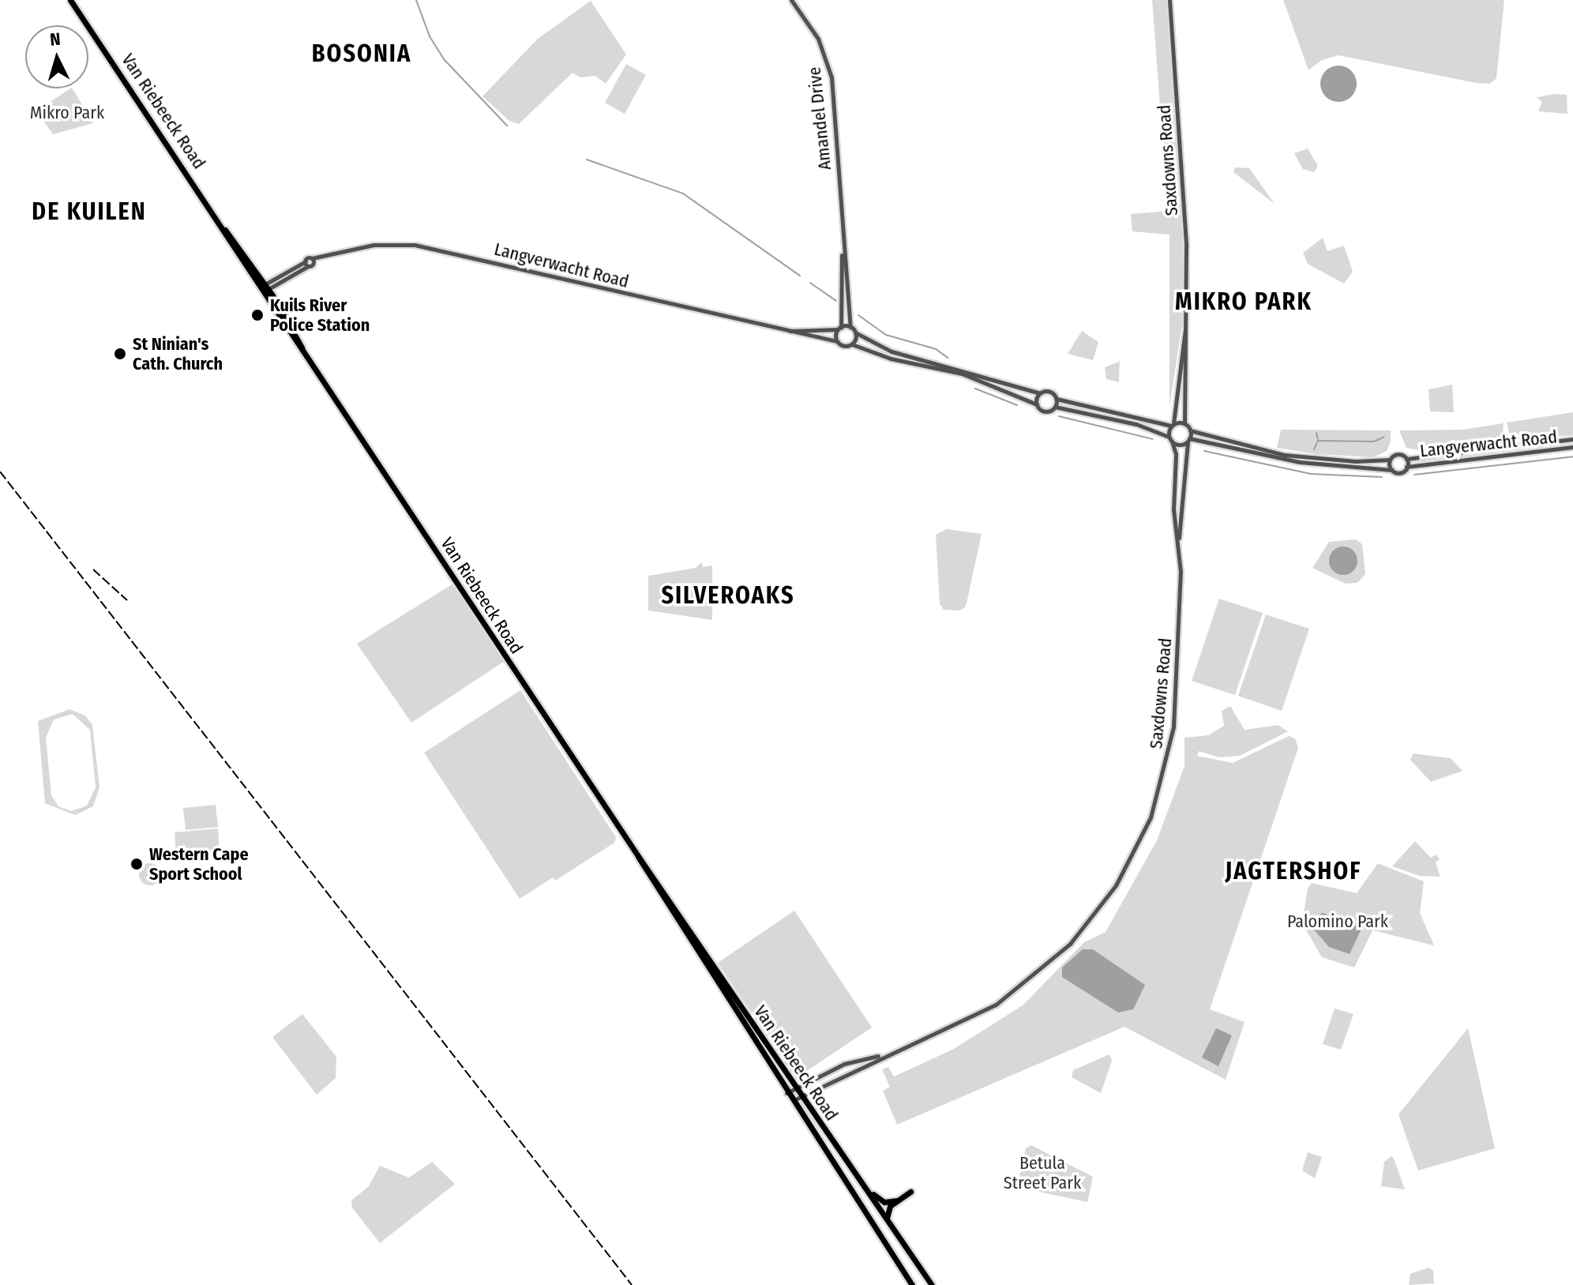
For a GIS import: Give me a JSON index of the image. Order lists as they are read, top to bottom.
{
  "streets": {
    "main road": ["Van Riebeeck Road"],
    "street": ["Amandel Drive", "Saxdowns Road", "Langverwacht Road"]
  },
  "crossings": [
    ["Van Riebeeck Road", "Saxdowns Road"],
    ["Van Riebeeck Road", "Langverwacht Road"],
    ["Amandel Drive", "Langverwacht Road"]
  ],
  "districts": [
    "BOSONIA",
    "DE KUILEN",
    "MIKRO PARK",
    "SILVEROAKS",
    "JAGTERSHOF"
  ],
  "parks": ["Mikro Park", "Palomino Park", "Betula Street Park"],
  "places": ["Kuils River Police Station", "St Ninian's Cath. Church", "Western Cape Sport School"],
  "north": "top"
}
